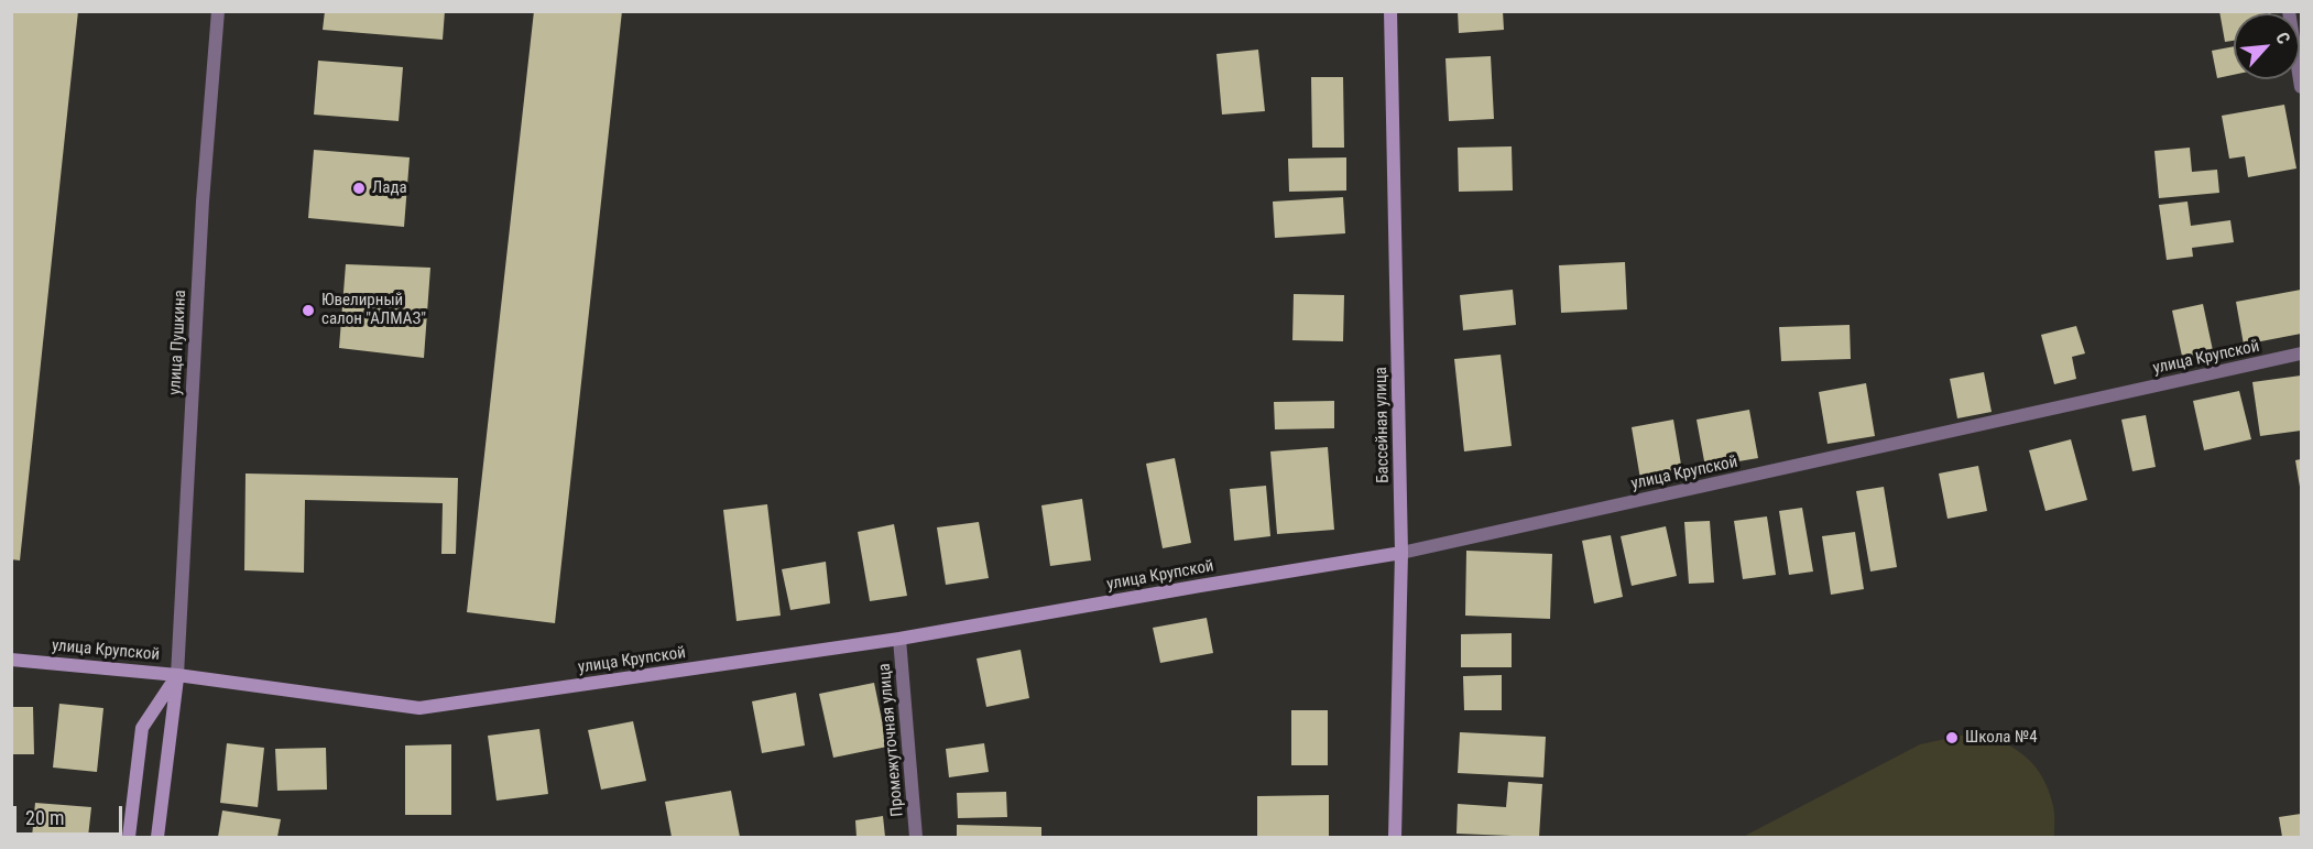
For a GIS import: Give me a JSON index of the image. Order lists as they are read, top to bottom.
{
  "streets": {
    "street": [
      "улица Пушкина",
      "улица Крупской",
      "Бассейная улица",
      "Промежуточная улица"
    ]
  },
  "crossings": [
    ["улица Пушкина", "улица Крупской"],
    ["улица Крупской", "Бассейная улица"],
    ["улица Крупской", "Промежуточная улица"]
  ],
  "places": ["Лада", "Ювелирный салон \"АЛМАЗ\"", "Школа №4"],
  "scale_bar": "20 m",
  "north": "top right"
}
